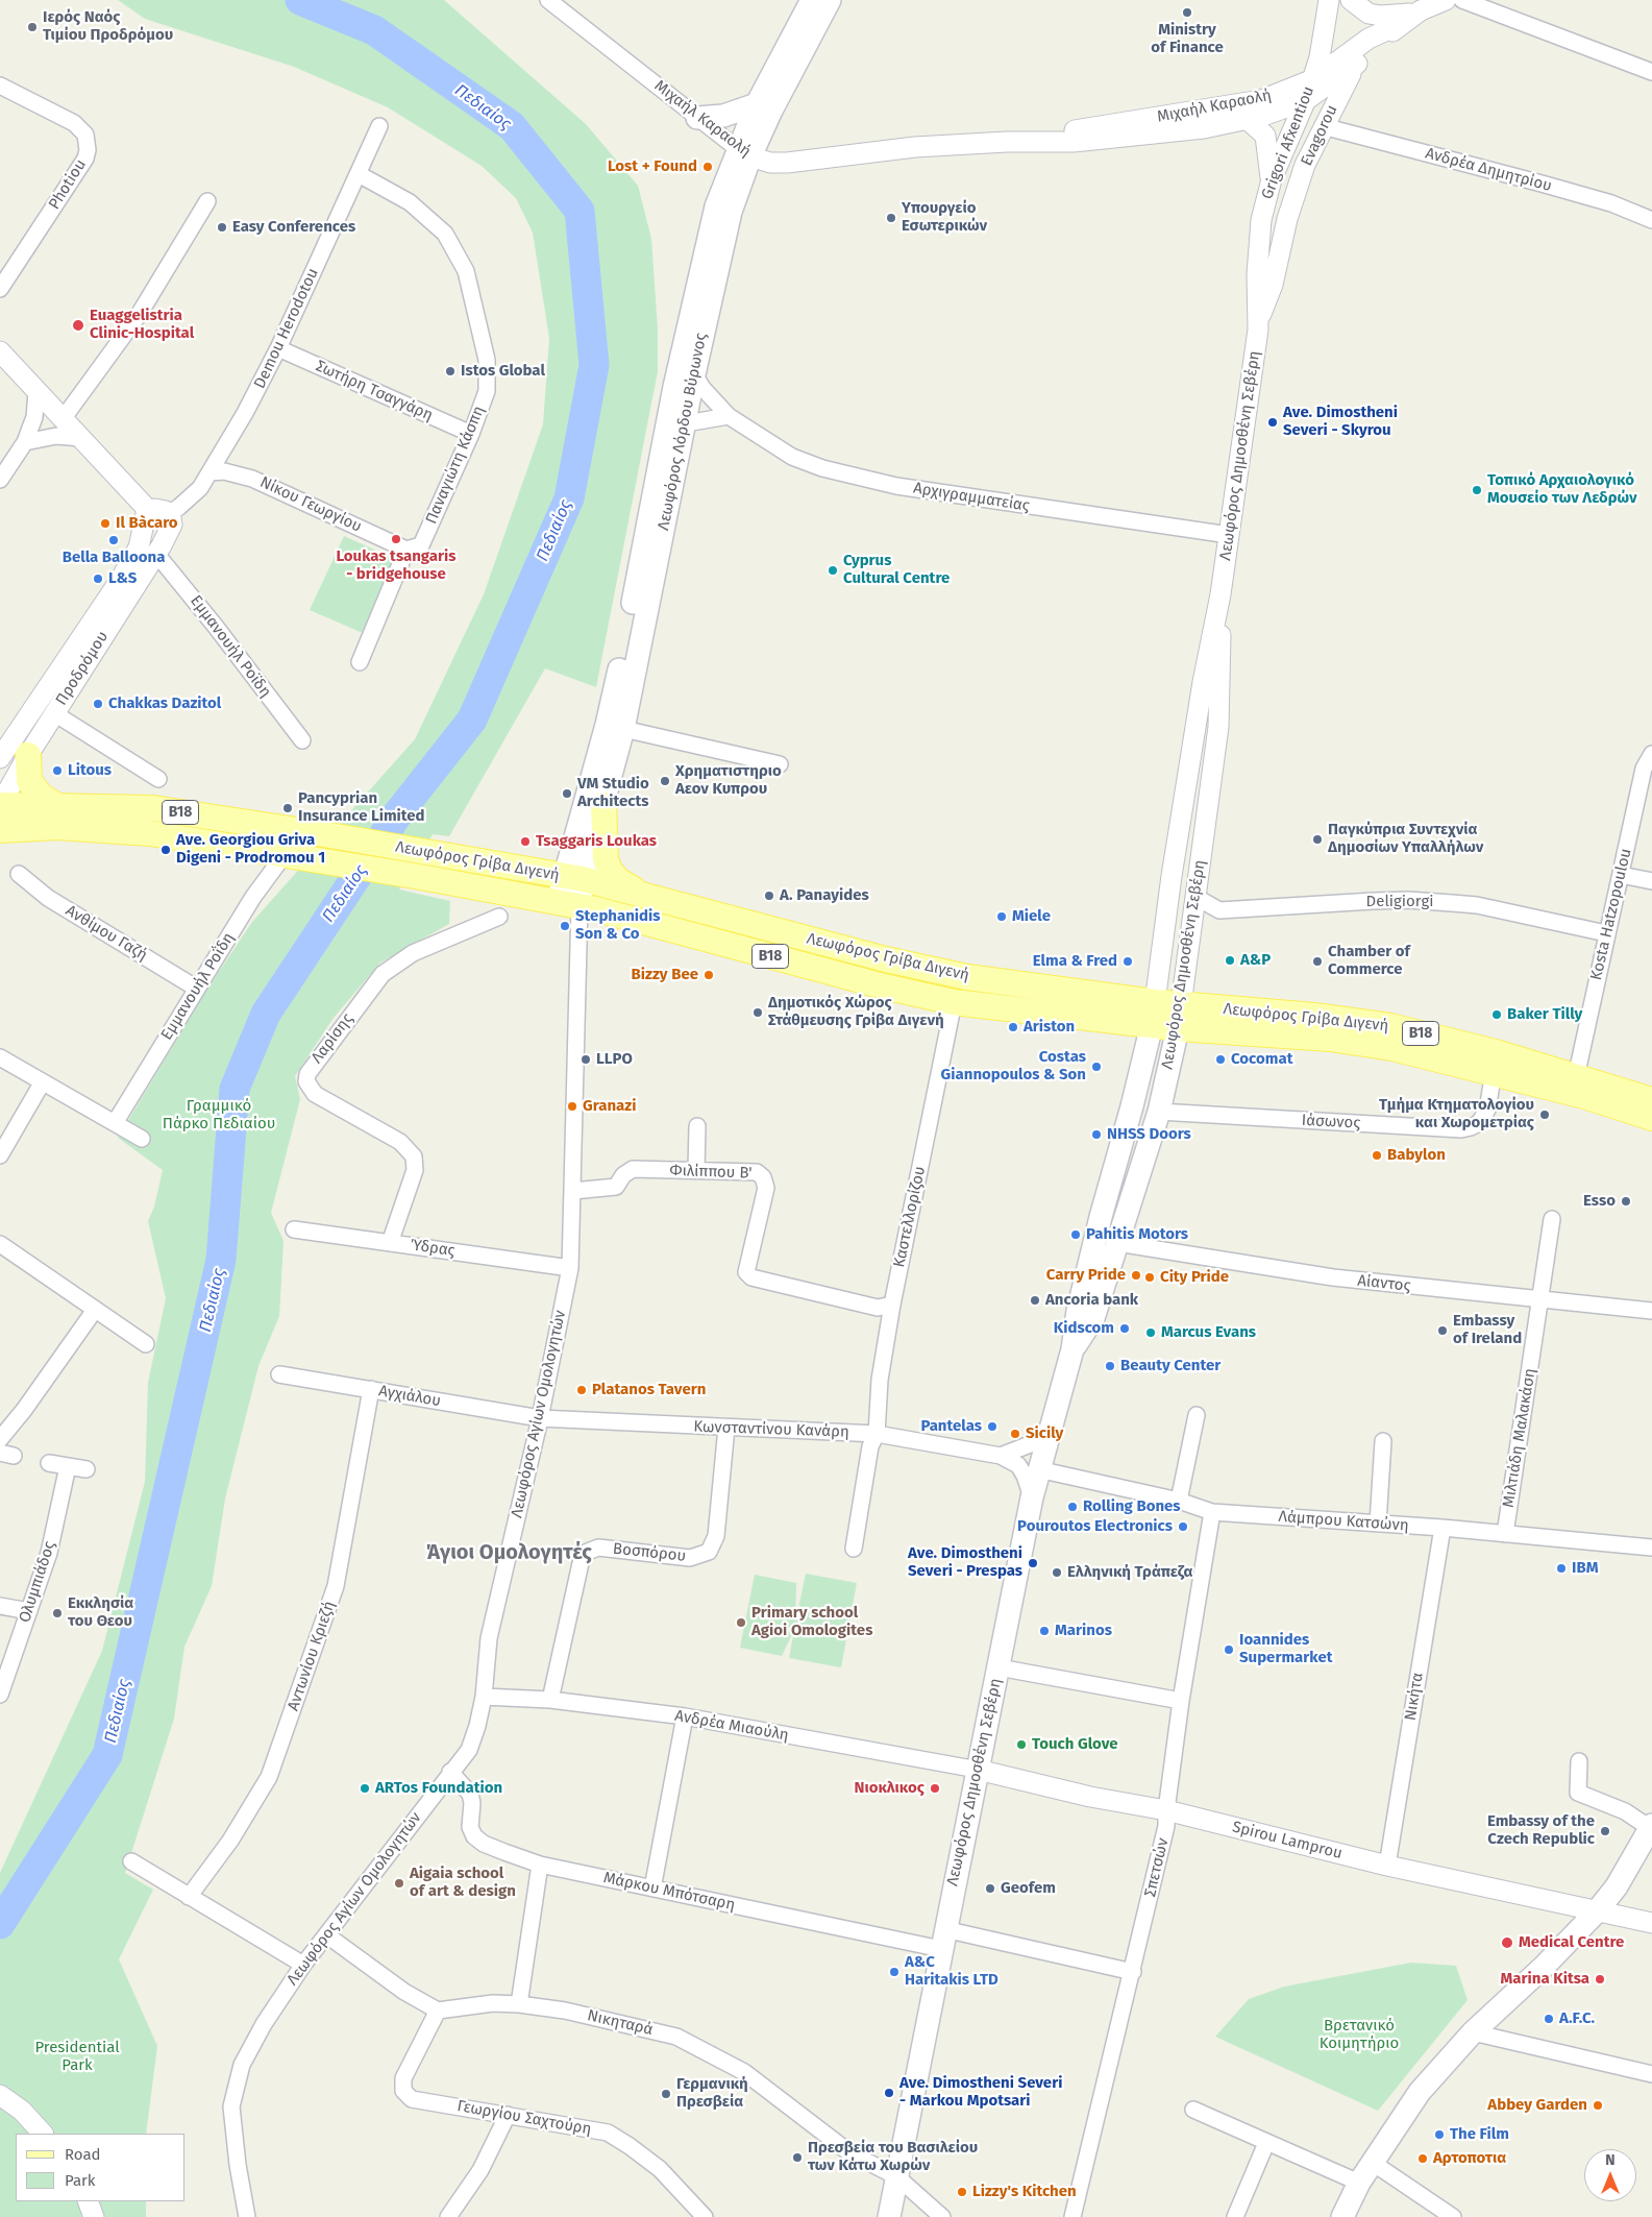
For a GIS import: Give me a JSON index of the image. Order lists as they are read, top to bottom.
{
  "streets": {
    "main road": [
      "Λεωφόρος Λόρδου Βύρωνος",
      "Λεωφόρος Δημοσθένη Σεβέρη",
      "B18",
      "Λεωφόρος Γρίβα Διγενή"
    ],
    "street": [
      "Μιχαήλ Καραολή",
      "Evagorou",
      "Grigori Afxentiou",
      "Ανδρέα Δημητρίου",
      "Photiou",
      "Demou Herodotou",
      "Σωτήρη Τσαγγάρη",
      "Παναγιώτη Κάσπη",
      "Αρχιγραμματείας",
      "Νίκου Γεωργίου",
      "Εμμανουήλ Ροϊδη",
      "Προδρόμου",
      "Deligiorgi",
      "Kosta Hatzopoulou",
      "Ανθίμου Γαζή",
      "Εμμανουήλ Ροΐδη",
      "Λαρίσης",
      "Ιάσωνος",
      "Φιλίππου Β'",
      "Καστελλορίζου",
      "Ύδρας",
      "Αίαντος",
      "Αγχιάλου",
      "Λεωφόρος Αγίων Ομολογητών",
      "Κωνσταντίνου Κανάρη",
      "Μιλτιάδη Μαλακάση",
      "Λάμπρου Κατσώνη",
      "Βοσπόρου",
      "Ολυμπιάδος",
      "Αντωνίου Κριεζή",
      "Νικήτα",
      "Ανδρέα Μιαούλη",
      "Spirou Lamprou",
      "Σπετσών",
      "Μάρκου Μπότσαρη",
      "Νικηταρά",
      "Γεωργίου Σαχτούρη"
    ]
  },
  "crossings": [
    ["Μιχαήλ Καραολή", "Evagorou"],
    ["Μιχαήλ Καραολή", "Grigori Afxentiou"],
    ["Μιχαήλ Καραολή", "Λεωφόρος Λόρδου Βύρωνος"],
    ["Evagorou", "Grigori Afxentiou"],
    ["Evagorou", "Ανδρέα Δημητρίου"],
    ["Evagorou", "Λεωφόρος Δημοσθένη Σεβέρη"],
    ["Grigori Afxentiou", "Λεωφόρος Δημοσθένη Σεβέρη"],
    ["Demou Herodotou", "Σωτήρη Τσαγγάρη"],
    ["Demou Herodotou", "Παναγιώτη Κάσπη"],
    ["Demou Herodotou", "Νίκου Γεωργίου"],
    ["Demou Herodotou", "Προδρόμου"],
    ["Σωτήρη Τσαγγάρη", "Παναγιώτη Κάσπη"],
    ["Λεωφόρος Λόρδου Βύρωνος", "Αρχιγραμματείας"],
    ["Λεωφόρος Λόρδου Βύρωνος", "Λεωφόρος Γρίβα Διγενή"],
    ["Λεωφόρος Δημοσθένη Σεβέρη", "Αρχιγραμματείας"],
    ["Λεωφόρος Δημοσθένη Σεβέρη", "Λεωφόρος Γρίβα Διγενή"],
    ["Λεωφόρος Δημοσθένη Σεβέρη", "Deligiorgi"],
    ["Λεωφόρος Δημοσθένη Σεβέρη", "Ιάσωνος"],
    ["Λεωφόρος Δημοσθένη Σεβέρη", "Αίαντος"],
    ["Λεωφόρος Δημοσθένη Σεβέρη", "Κωνσταντίνου Κανάρη"],
    ["Λεωφόρος Δημοσθένη Σεβέρη", "Λάμπρου Κατσώνη"],
    ["Λεωφόρος Δημοσθένη Σεβέρη", "Ανδρέα Μιαούλη"],
    ["Λεωφόρος Δημοσθένη Σεβέρη", "Spirou Lamprou"],
    ["Λεωφόρος Δημοσθένη Σεβέρη", "Μάρκου Μπότσαρη"],
    ["Λεωφόρος Δημοσθένη Σεβέρη", "Νικηταρά"],
    ["Παναγιώτη Κάσπη", "Νίκου Γεωργίου"],
    ["Εμμανουήλ Ροϊδη", "Προδρόμου"],
    ["Προδρόμου", "Λεωφόρος Γρίβα Διγενή"],
    ["Λεωφόρος Γρίβα Διγενή", "Kosta Hatzopoulou"],
    ["Λεωφόρος Γρίβα Διγενή", "Εμμανουήλ Ροΐδη"],
    ["Λεωφόρος Γρίβα Διγενή", "Ιάσωνος"],
    ["Λεωφόρος Γρίβα Διγενή", "Καστελλορίζου"],
    ["Λεωφόρος Γρίβα Διγενή", "Λεωφόρος Αγίων Ομολογητών"],
    ["Deligiorgi", "Kosta Hatzopoulou"],
    ["Ανθίμου Γαζή", "Εμμανουήλ Ροΐδη"],
    ["Λαρίσης", "Ύδρας"],
    ["Φιλίππου Β'", "Καστελλορίζου"],
    ["Φιλίππου Β'", "Λεωφόρος Αγίων Ομολογητών"],
    ["Καστελλορίζου", "Κωνσταντίνου Κανάρη"],
    ["Ύδρας", "Λεωφόρος Αγίων Ομολογητών"],
    ["Αίαντος", "Μιλτιάδη Μαλακάση"],
    ["Αγχιάλου", "Λεωφόρος Αγίων Ομολογητών"],
    ["Αγχιάλου", "Κωνσταντίνου Κανάρη"],
    ["Αγχιάλου", "Αντωνίου Κριεζή"],
    ["Λεωφόρος Αγίων Ομολογητών", "Κωνσταντίνου Κανάρη"],
    ["Λεωφόρος Αγίων Ομολογητών", "Ανδρέα Μιαούλη"],
    ["Λεωφόρος Αγίων Ομολογητών", "Μάρκου Μπότσαρη"],
    ["Κωνσταντίνου Κανάρη", "Βοσπόρου"],
    ["Μιλτιάδη Μαλακάση", "Λάμπρου Κατσώνη"],
    ["Λάμπρου Κατσώνη", "Νικήτα"],
    ["Λάμπρου Κατσώνη", "Σπετσών"],
    ["Βοσπόρου", "Ανδρέα Μιαούλη"],
    ["Νικήτα", "Spirou Lamprou"],
    ["Ανδρέα Μιαούλη", "Spirou Lamprou"],
    ["Spirou Lamprou", "Σπετσών"],
    ["Σπετσών", "Μάρκου Μπότσαρη"],
    ["Νικηταρά", "Γεωργίου Σαχτούρη"]
  ],
  "districts": ["Άγιοι Ομολογητές"],
  "water": ["Πεδιαίος"],
  "parks": ["Γραμμικό Πάρκο Πεδιαίου", "Βρετανικό Κοιμητήριο", "Presidential Park"],
  "places": [
    "Ministry of Finance",
    "Ιερός Ναός Τιμίου Προδρόμου",
    "Lost + Found",
    "Υπουργείο Εσωτερικών",
    "Easy Conferences",
    "Euaggelistria Clinic-Hospital",
    "Istos Global",
    "Ave. Dimostheni Severi - Skyrou",
    "Τοπικό Αρχαιολογικό Μουσείο των Λεδρών",
    "Il Bàcaro",
    "Loukas tsangaris - bridgehouse",
    "Bella Balloona",
    "Cyprus Cultural Centre",
    "L&S",
    "Chakkas Dazitol",
    "Litous",
    "Χρηματιστηριο Αεον Κυπρου",
    "VM Studio Architects",
    "Pancyprian Insurance Limited",
    "Παγκύπρια Συντεχνία Δημοσίων Υπαλλήλων",
    "Tsaggaris Loukas",
    "Ave. Georgiou Griva Digeni - Prodromou 1",
    "A. Panayides",
    "Miele",
    "Stephanidis Son & Co",
    "A&P",
    "Elma & Fred",
    "Chamber of Commerce",
    "Bizzy Bee",
    "Δημοτικός Χώρος Στάθμευσης Γρίβα Διγενή",
    "Baker Tilly",
    "Ariston",
    "LLPO",
    "Cocomat",
    "Costas Giannopoulos & Son",
    "Granazi",
    "Τμήμα Κτηματολογίου και Χωρομετρίας",
    "NHSS Doors",
    "Babylon",
    "Esso",
    "Pahitis Motors",
    "Carry Pride",
    "City Pride",
    "Ancoria bank",
    "Kidscom",
    "Embassy of Ireland",
    "Marcus Evans",
    "Beauty Center",
    "Platanos Tavern",
    "Pantelas",
    "Sicily",
    "Rolling Bones",
    "Pouroutos Electronics",
    "Ave. Dimostheni Severi - Prespas",
    "IBM",
    "Ελληνική Τράπεζα",
    "Εκκλησία του Θεου",
    "Primary school Agioi Omologites",
    "Marinos",
    "Ioannides Supermarket",
    "Touch Glove",
    "ARTos Foundation",
    "Νιοκλικος",
    "Embassy of the Czech Republic",
    "Aigaia school of art & design",
    "Geofem",
    "Medical Centre",
    "A&C Haritakis LTD",
    "Marina Kitsa",
    "A.F.C.",
    "Ave. Dimostheni Severi - Markou Mpotsari",
    "Γερμανική Πρεσβεία",
    "Abbey Garden",
    "The Film",
    "Πρεσβεία του Βασιλείου των Κάτω Χωρών",
    "Αρτοποτια",
    "Lizzy's Kitchen"
  ],
  "legend": ["Road", "Park"],
  "north": "top"
}
